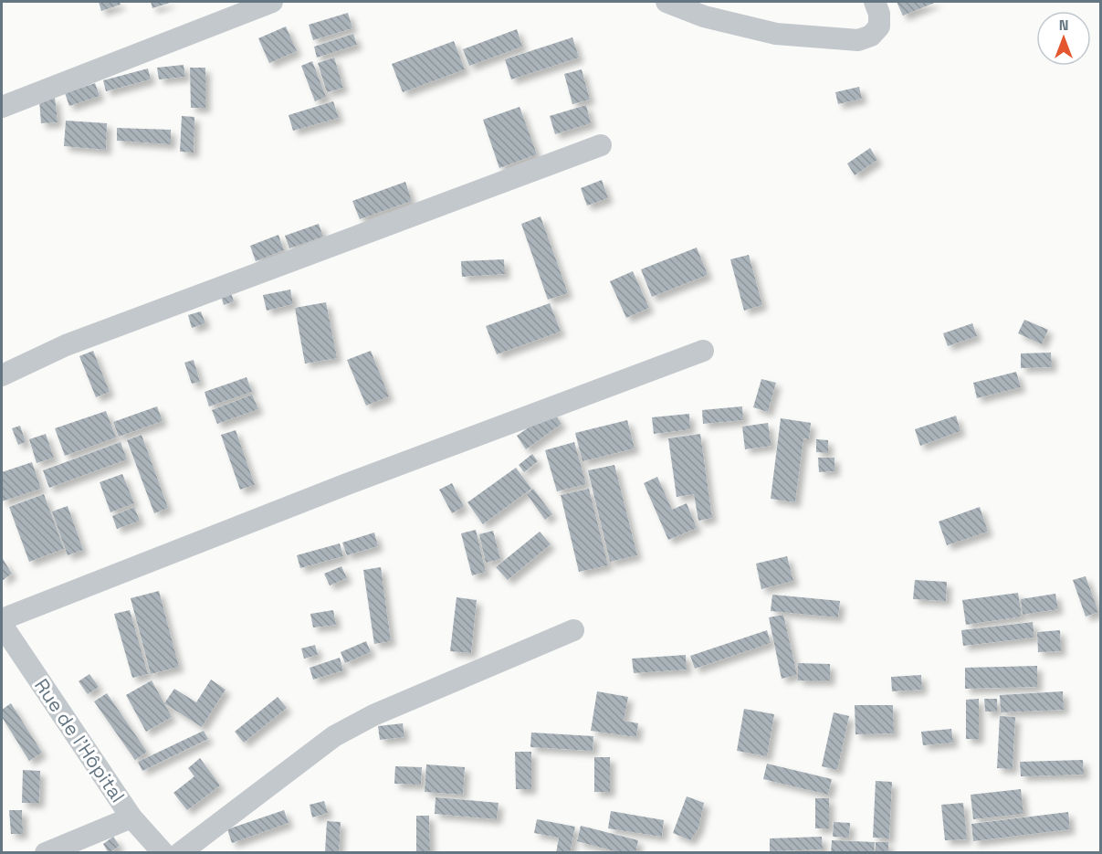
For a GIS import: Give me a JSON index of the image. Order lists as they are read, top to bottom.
{
  "streets": {
    "street": ["Rue de l'Hôpital"]
  },
  "north": "top"
}
